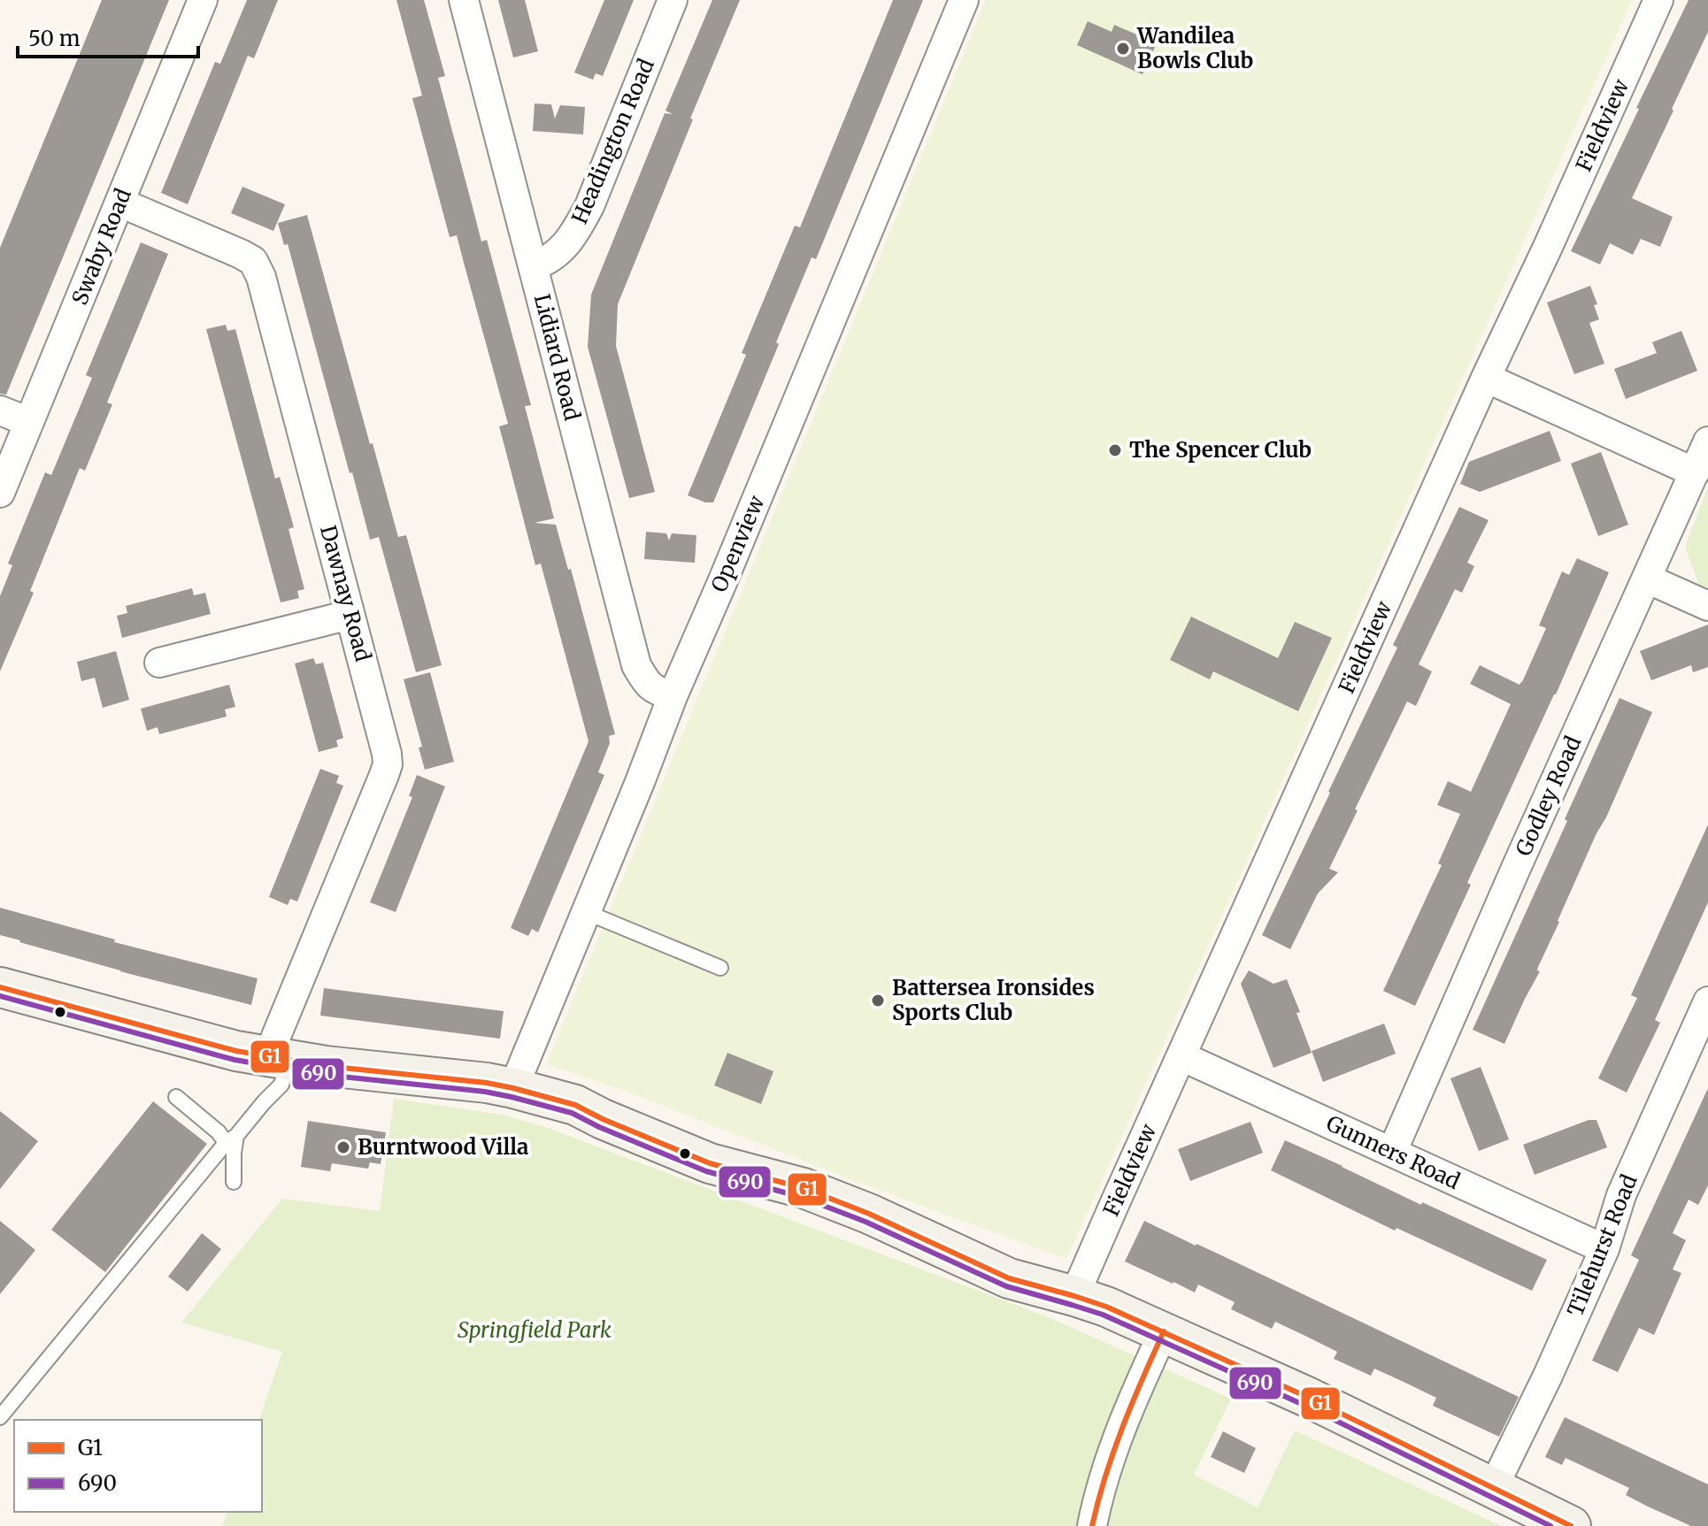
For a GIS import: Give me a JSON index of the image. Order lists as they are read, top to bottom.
{
  "streets": {
    "street": [
      "Fieldview",
      "Headington Road",
      "Swaby Road",
      "Lidiard Road",
      "Openview",
      "Dawnay Road",
      "Godley Road",
      "Gunners Road",
      "Tilehurst Road"
    ]
  },
  "crossings": [
    ["Fieldview", "Gunners Road"],
    ["Headington Road", "Lidiard Road"],
    ["Swaby Road", "Dawnay Road"],
    ["Lidiard Road", "Openview"],
    ["Godley Road", "Gunners Road"],
    ["Gunners Road", "Tilehurst Road"]
  ],
  "parks": ["Springfield Park"],
  "places": [
    "Wandilea Bowls Club",
    "The Spencer Club",
    "Battersea Ironsides Sports Club",
    "Burntwood Villa"
  ],
  "lines": ["transit line G1", "transit line 690"],
  "legend": ["G1", "690"],
  "scale_bar": "50 m"
}
